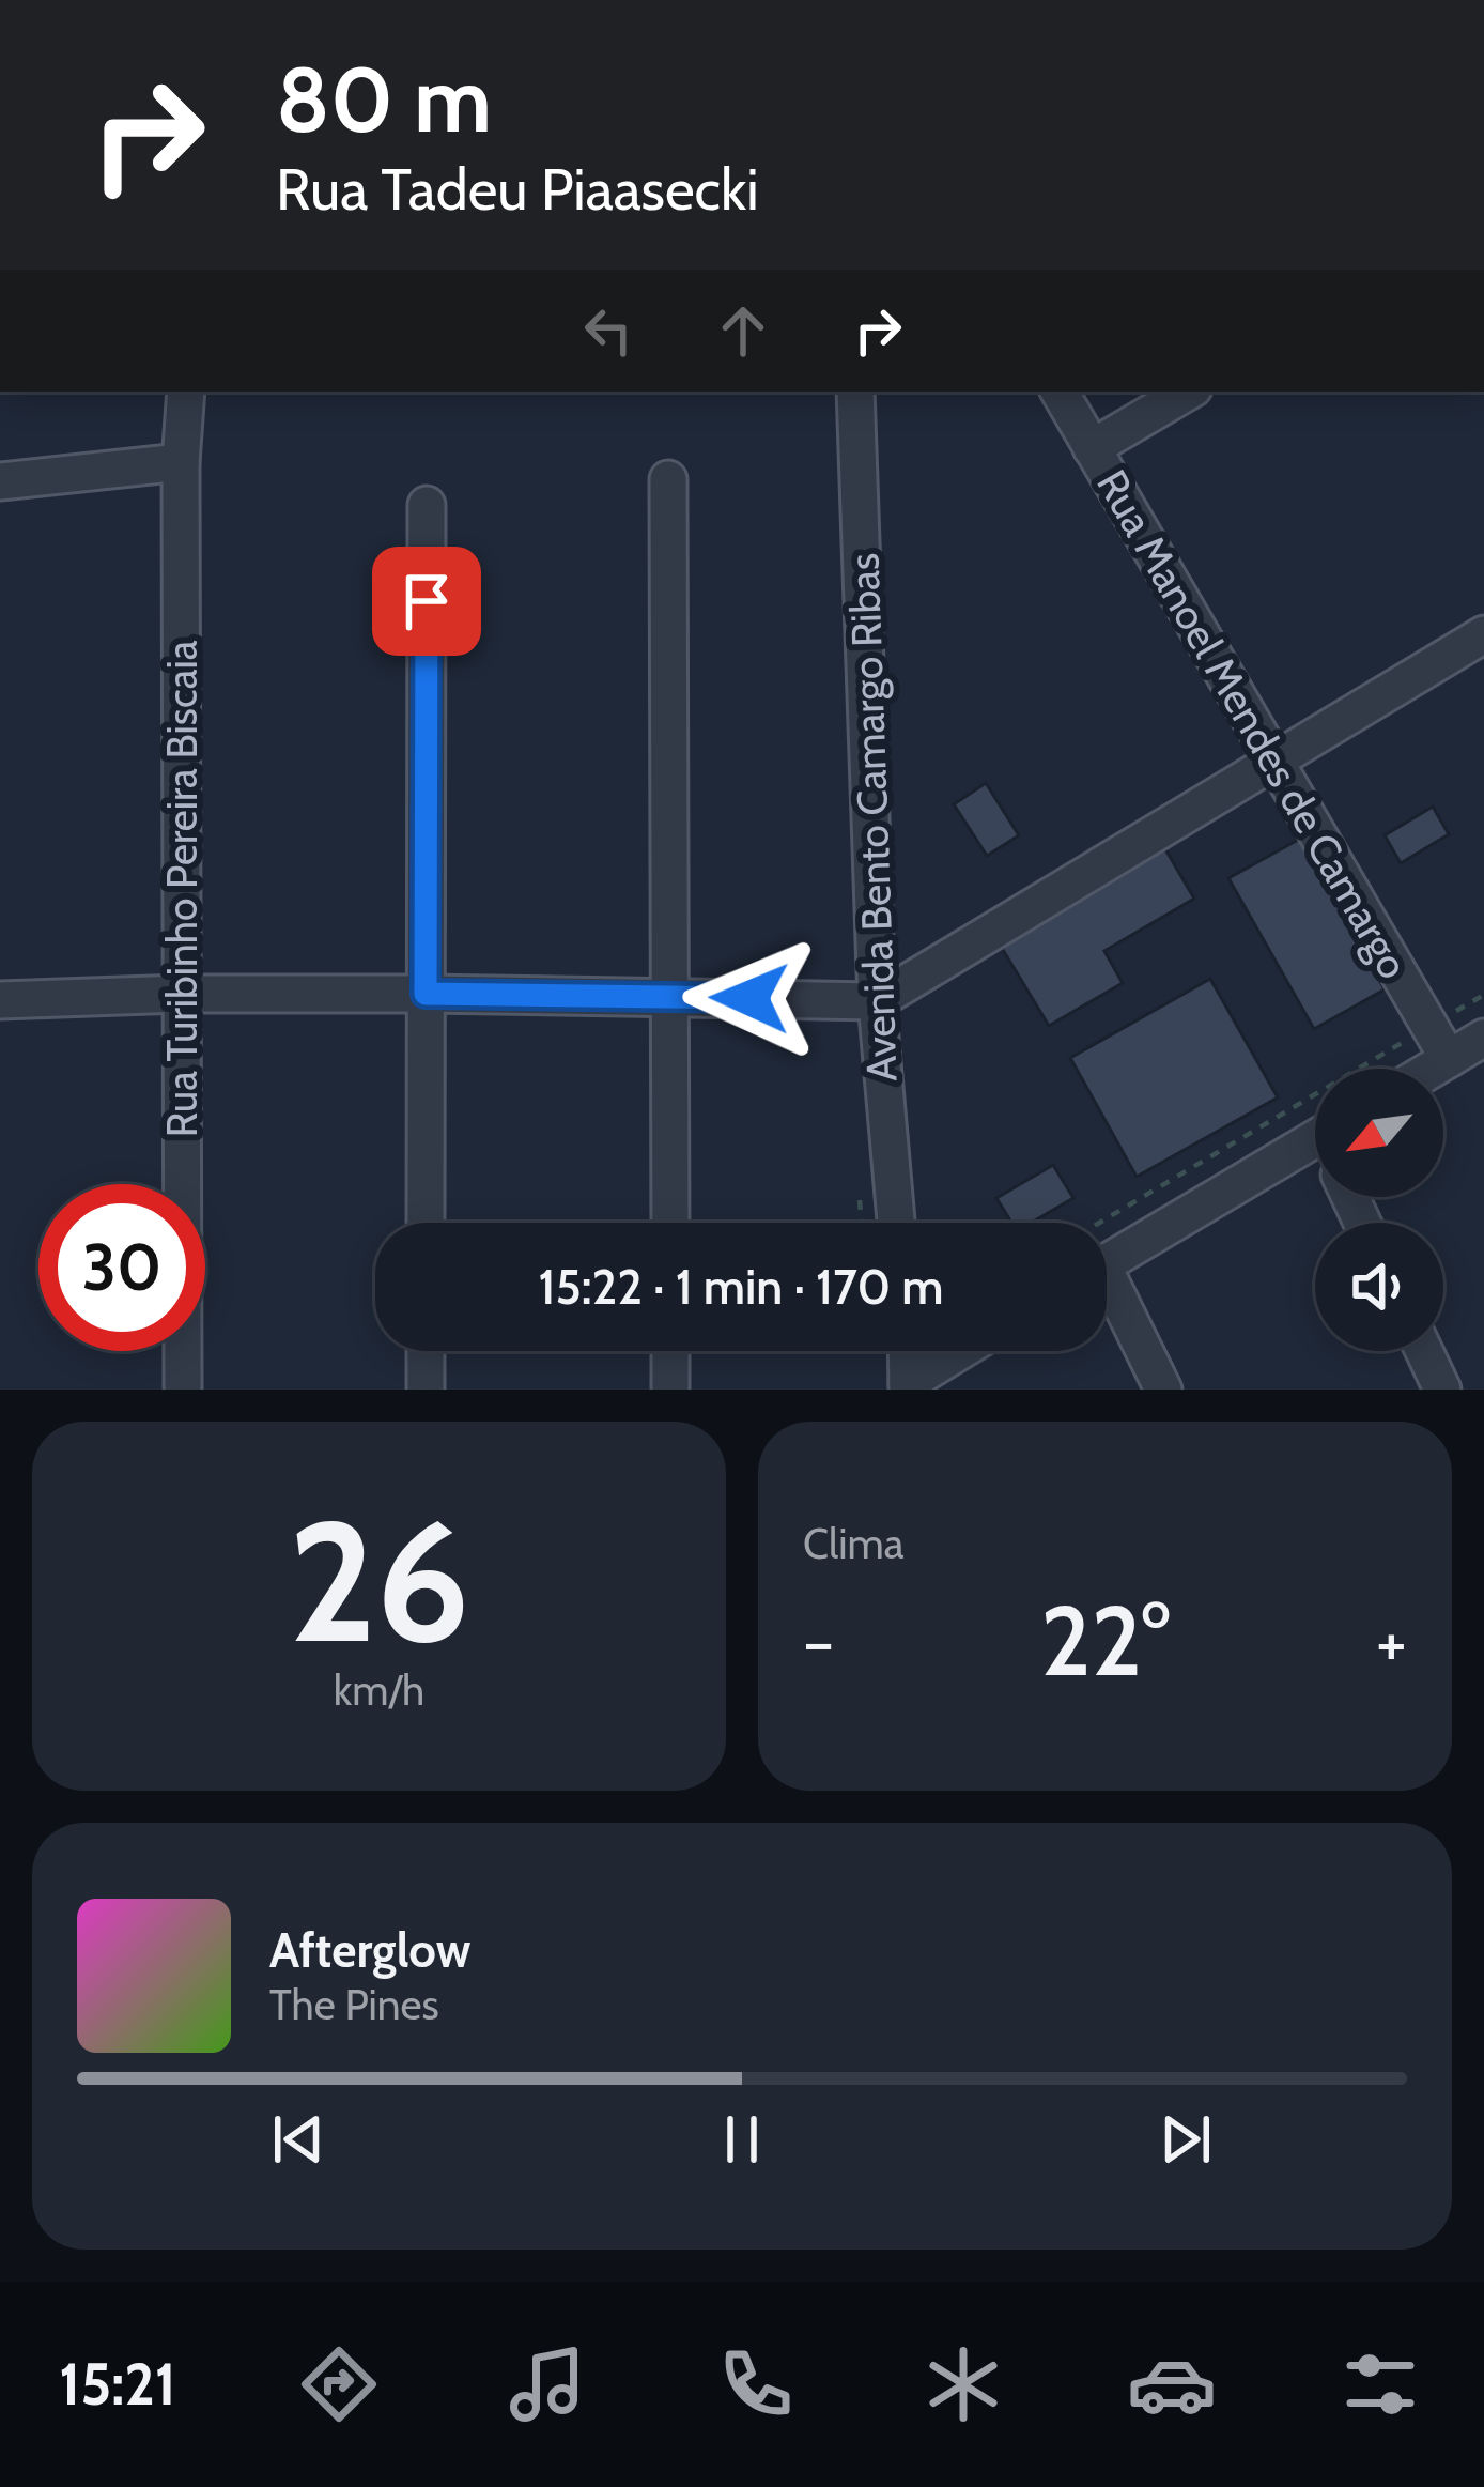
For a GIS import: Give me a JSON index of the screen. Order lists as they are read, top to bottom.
{
  "streets": {
    "street": ["Rua Manoel Mendes de Camargo", "Avenida Bento Camargo Ribas", "Rua Turibinho Pereira Biscaia"]
  },
  "north": "bottom left",
  "page": {
    "turn": ["80 m", "Rua Tadeu Piaasecki"],
    "limit": "30",
    "trip": "15:22 · 1 min · 170 m",
    "tile": [
      ["26", "km/h"],
      "Clima"
    ],
    "heat": ["−", "22°", "+"],
    "song": ["Afterglow", "The Pines"],
    "tabs": "15:21"
  }
}
